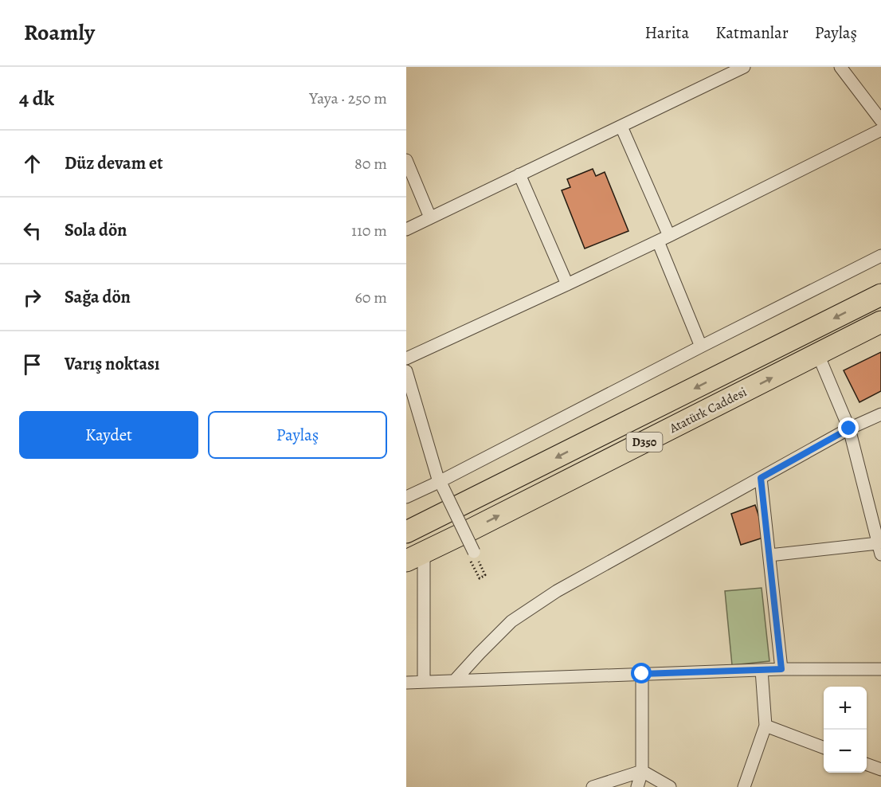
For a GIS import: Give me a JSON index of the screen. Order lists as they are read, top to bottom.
{
  "streets": {
    "highway": ["Atatürk Caddesi", "D350"]
  },
  "page": {
    "header": "Roamly",
    "nav": ["Harita", "Katmanlar", "Paylaş"],
    "heading": ["4 dk", "Yaya · 250 m"],
    "list": [
      ["Düz devam et", "80 m"],
      ["Sola dön", "110 m"],
      ["Sağa dön", "60 m"],
      "Varış noktası"
    ],
    "buttons": ["Kaydet", "Paylaş"],
    "map_buttons": ["+", "−"]
  }
}
